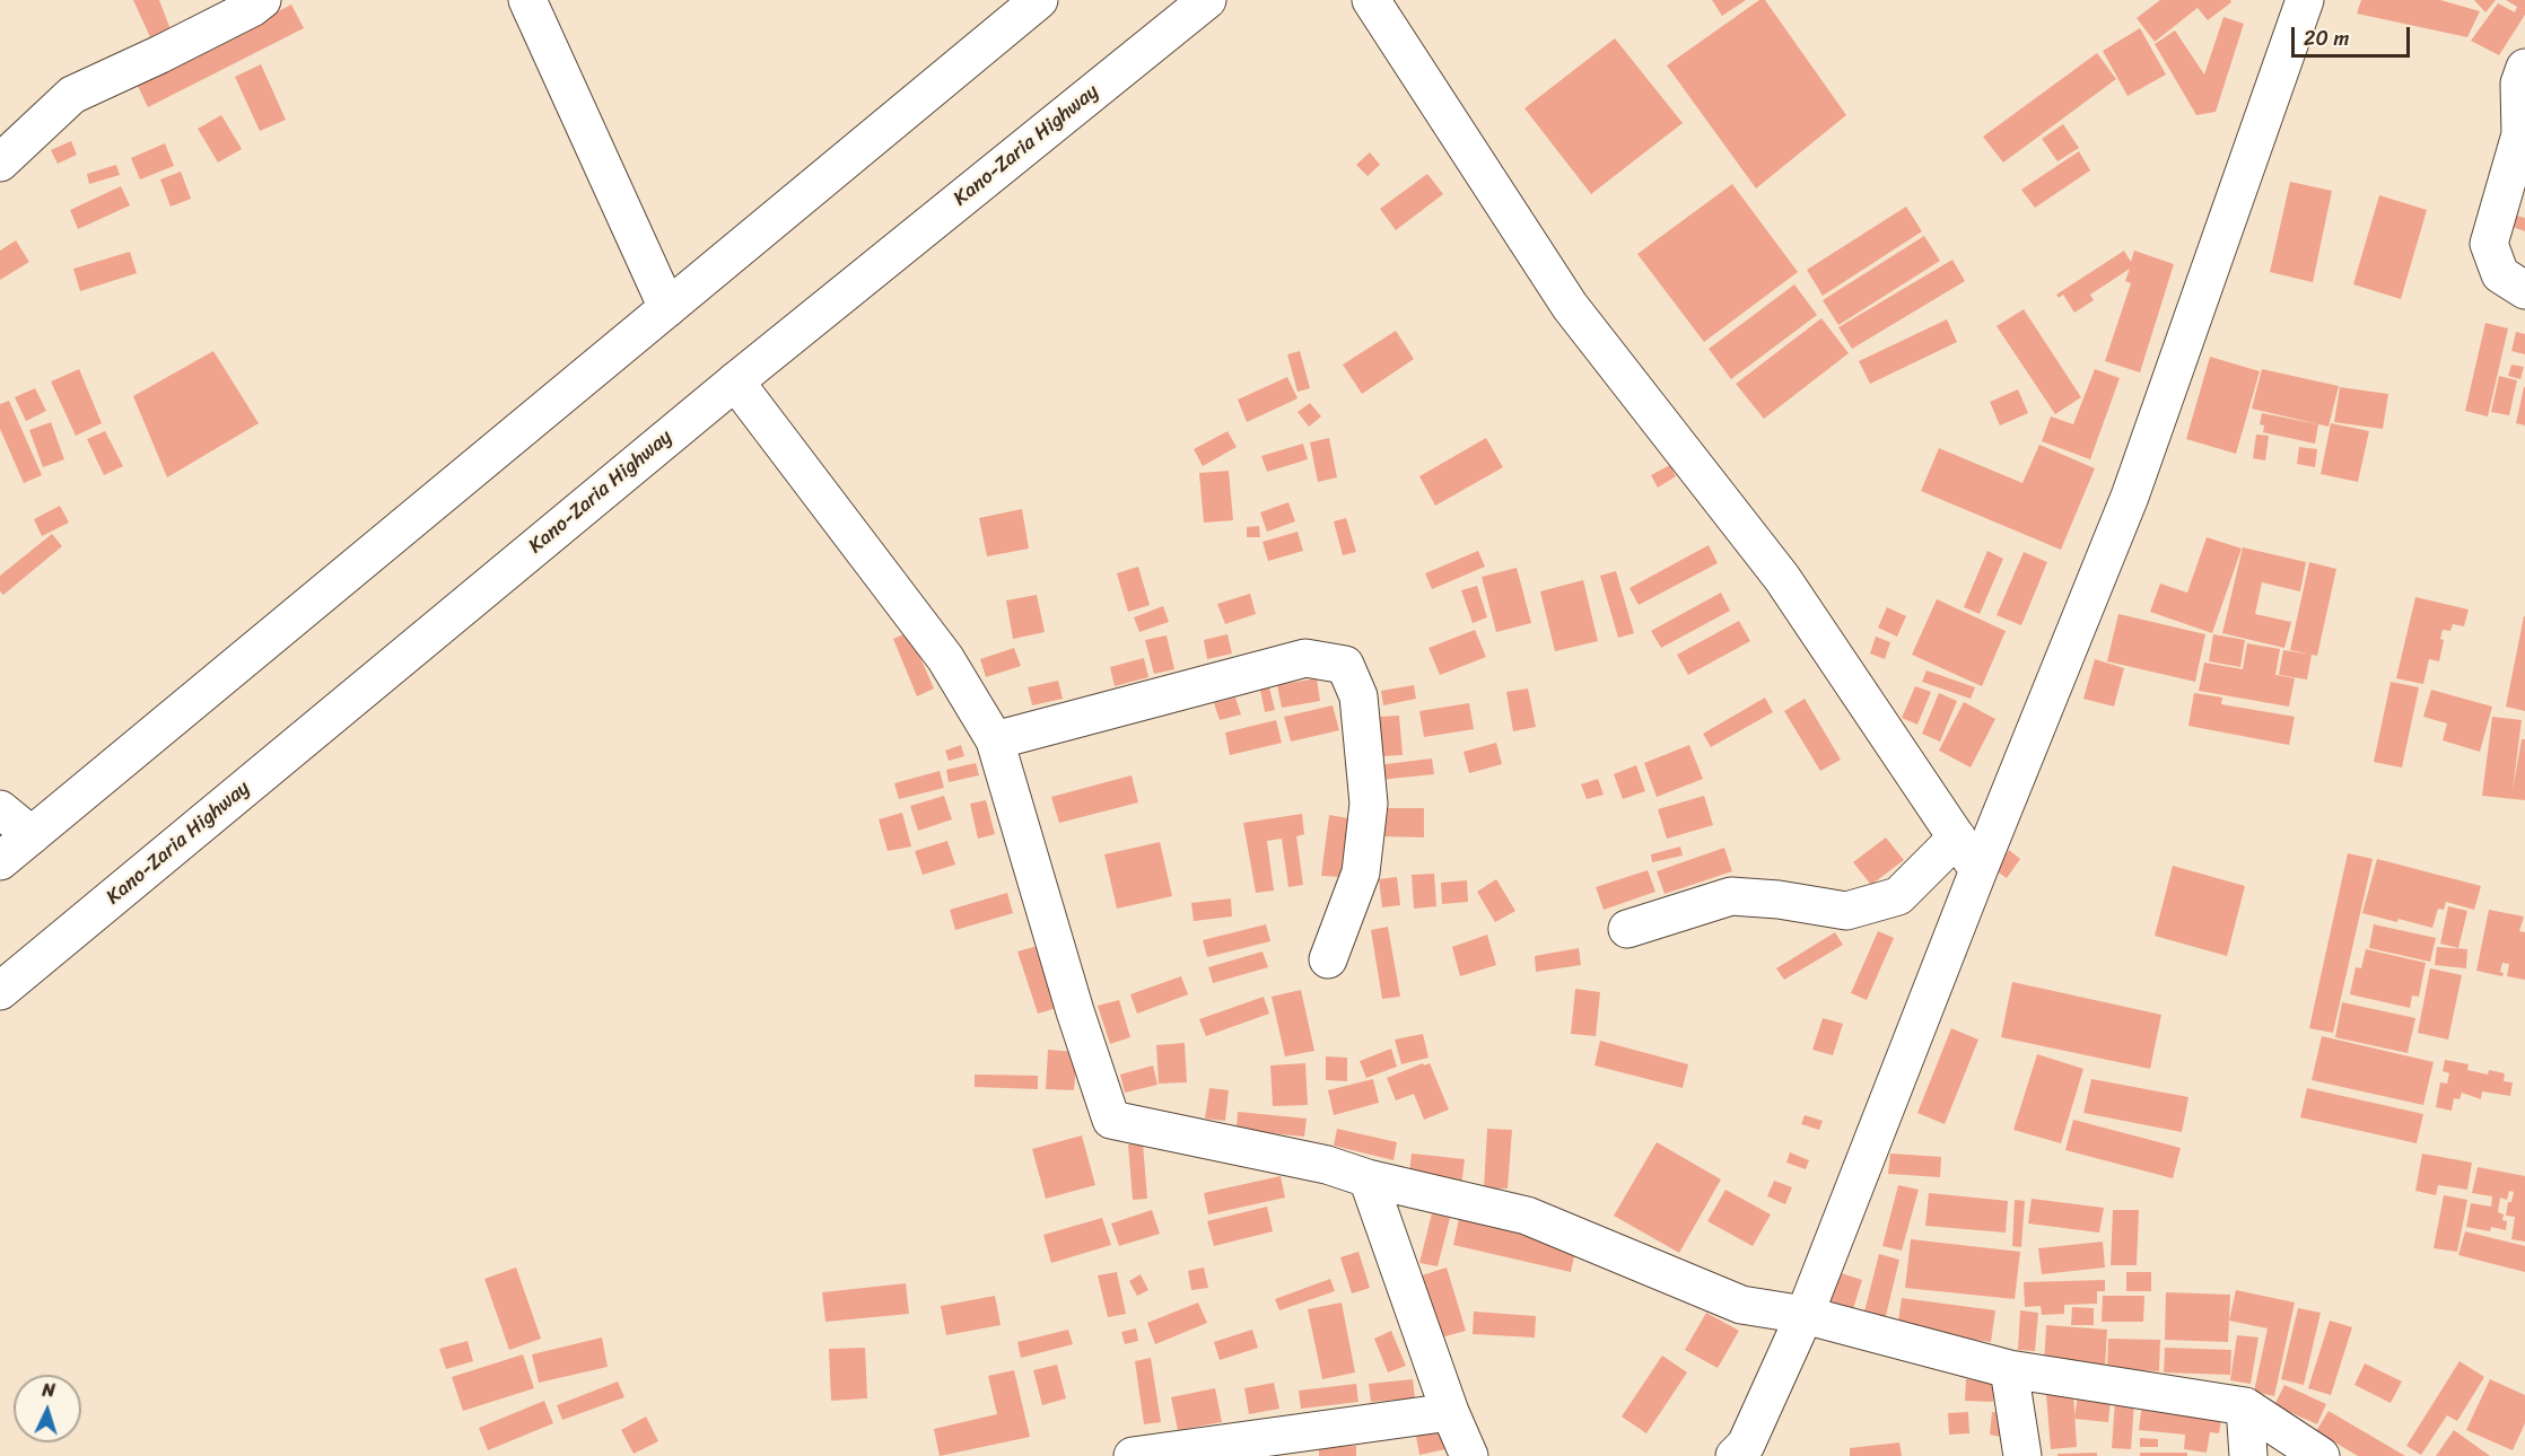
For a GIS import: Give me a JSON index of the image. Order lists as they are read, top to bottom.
{
  "streets": {
    "main road": ["Kano-Zaria Highway"]
  },
  "scale_bar": "20 m",
  "north": "top"
}
